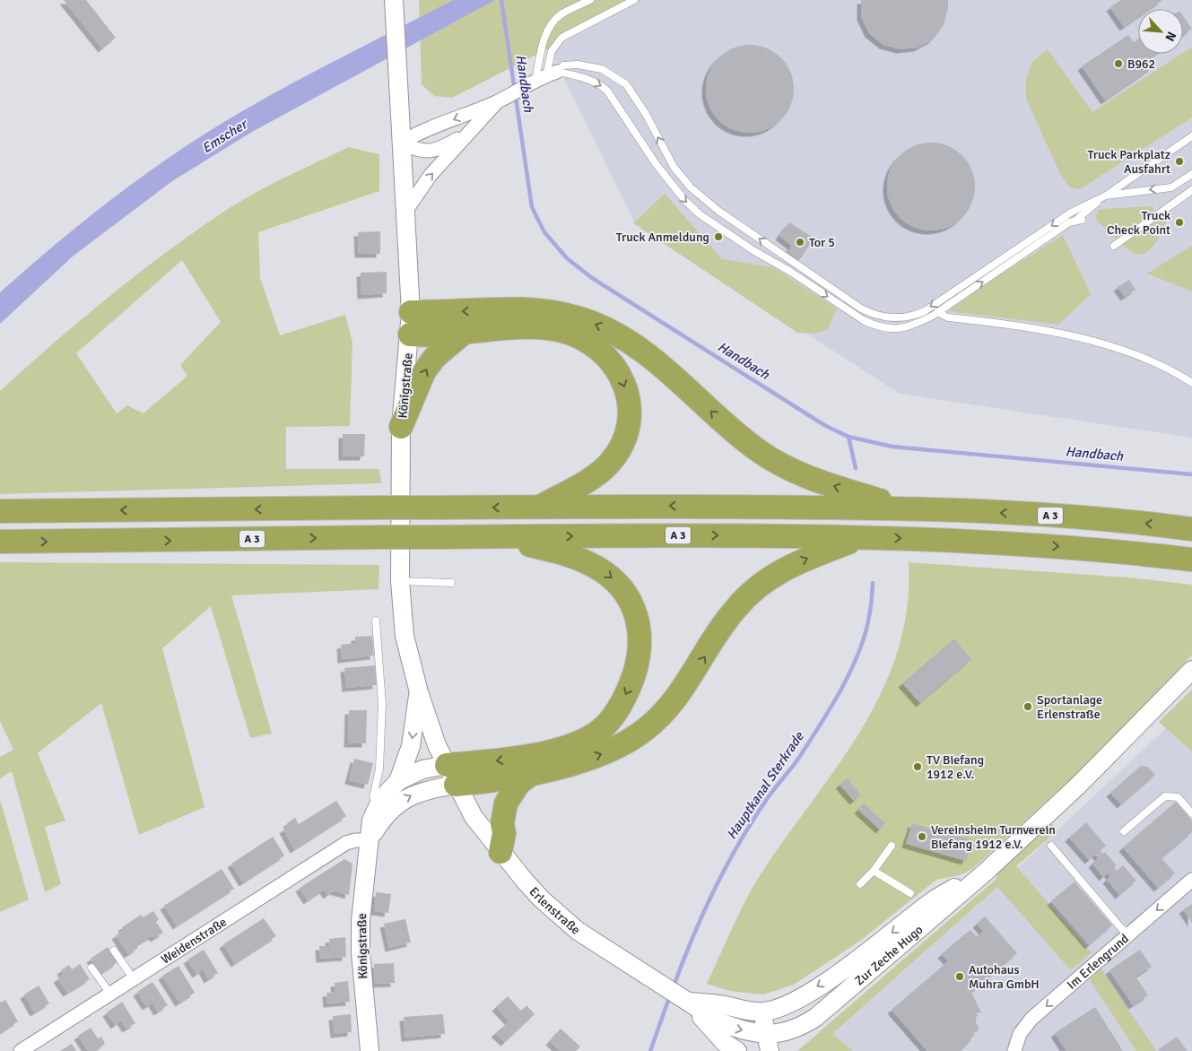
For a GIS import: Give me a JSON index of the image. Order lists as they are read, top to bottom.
{
  "streets": {
    "highway": ["A 3"],
    "main road": ["Königstraße", "Erlenstraße", "Zur Zeche Hugo"],
    "street": ["Weidenstraße", "Im Erlengrund"]
  },
  "crossings": [
    ["Königstraße", "Erlenstraße"],
    ["Königstraße", "Weidenstraße"],
    ["Erlenstraße", "Zur Zeche Hugo"]
  ],
  "one_way": ["Im Erlengrund"],
  "water": ["Handbach", "Emscher", "Hauptkanal Sterkrade"],
  "places": [
    "B962",
    "Truck Parkplatz Ausfahrt",
    "Truck Check Point",
    "Truck Anmeldung",
    "Tor 5",
    "Sportanlage Erlenstraße",
    "TV Biefang 1912 e.V.",
    "Vereinsheim Turnverein Biefang 1912 e.V.",
    "Autohaus Muhra GmbH"
  ],
  "north": "bottom right"
}
